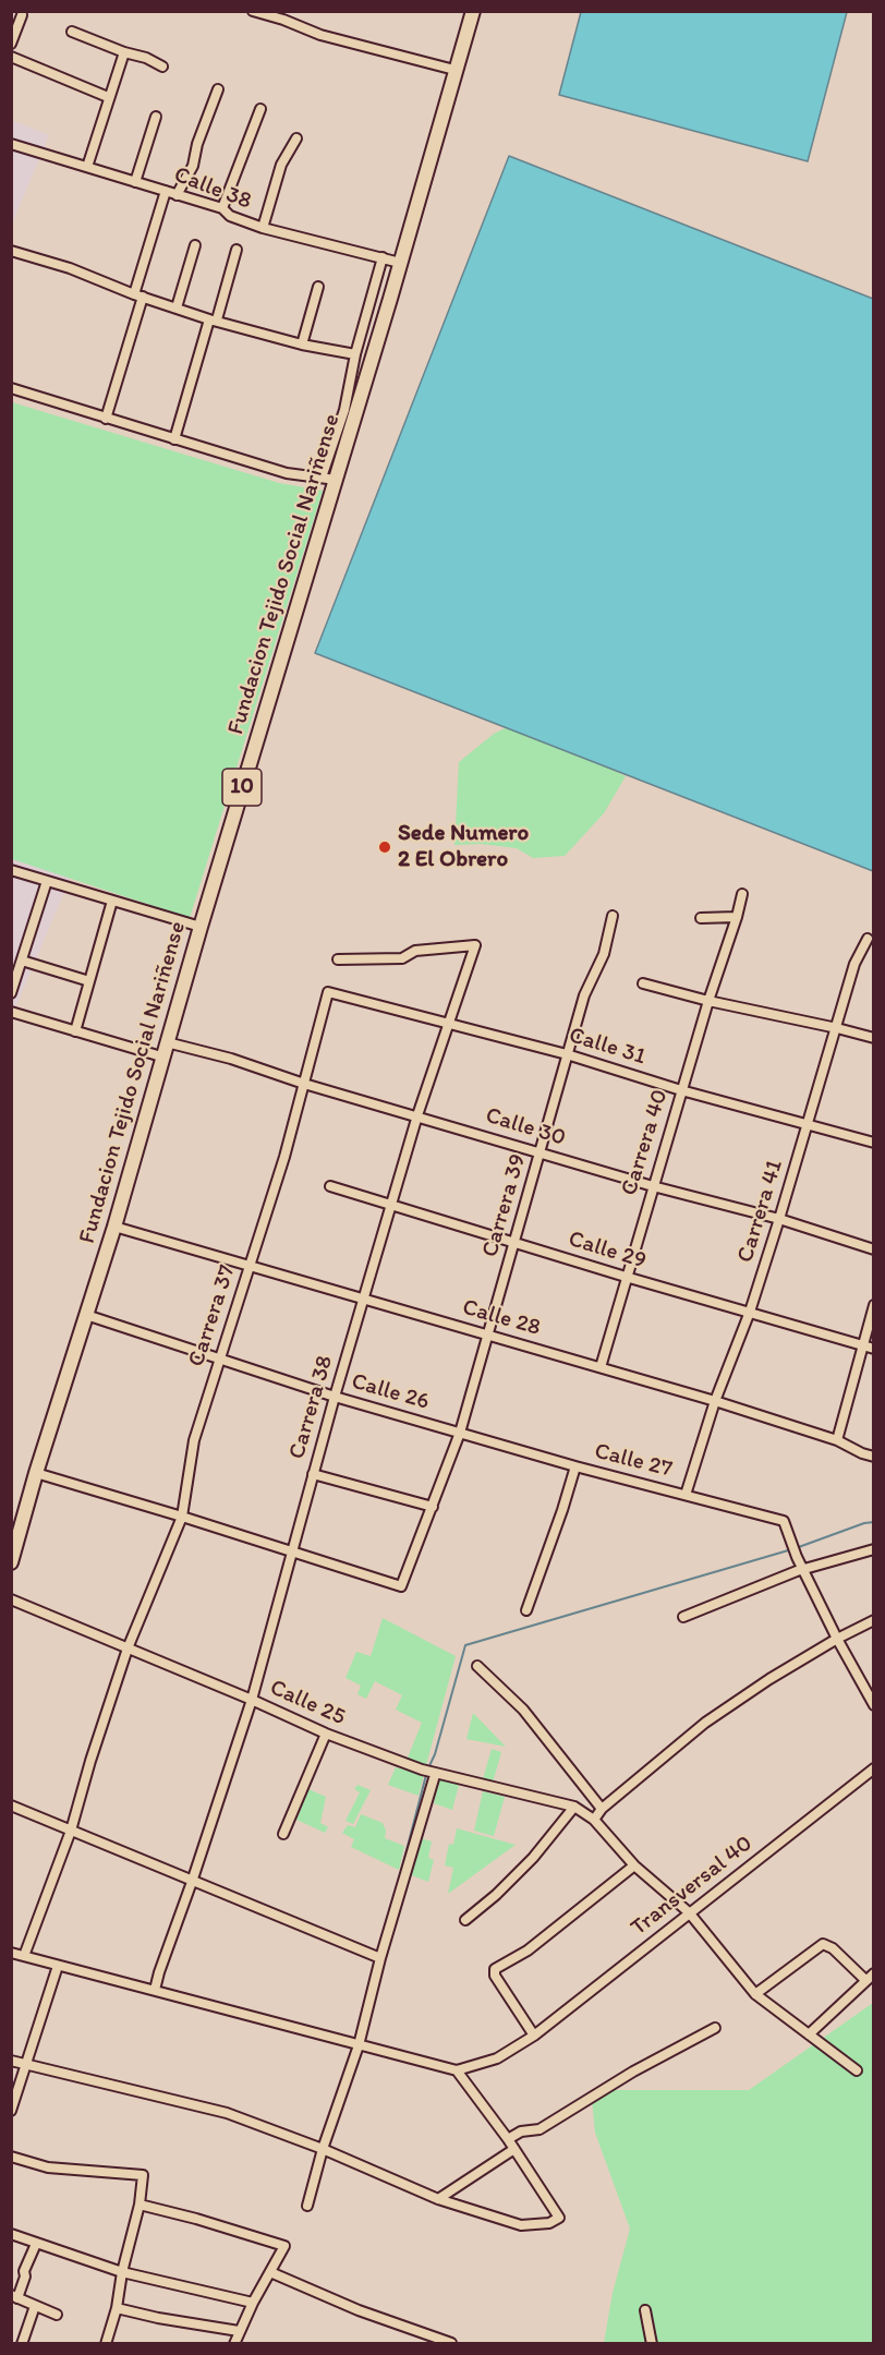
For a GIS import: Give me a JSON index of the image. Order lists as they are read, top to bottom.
{
  "streets": {
    "main road": ["Fundacion Tejido Social Nariñense", "10"],
    "street": [
      "Calle 38",
      "Calle 31",
      "Calle 30",
      "Carrera 40",
      "Carrera 39",
      "Carrera 41",
      "Calle 29",
      "Carrera 37",
      "Calle 28",
      "Calle 26",
      "Carrera 38",
      "Calle 27",
      "Calle 25",
      "Transversal 40"
    ]
  },
  "crossings": [
    ["Calle 38", "Fundacion Tejido Social Nariñense"],
    ["Fundacion Tejido Social Nariñense", "Calle 30"],
    ["Fundacion Tejido Social Nariñense", "Calle 28"],
    ["Fundacion Tejido Social Nariñense", "Calle 26"],
    ["Calle 31", "Carrera 40"],
    ["Calle 31", "Carrera 39"],
    ["Calle 31", "Carrera 41"],
    ["Calle 31", "Carrera 37"],
    ["Calle 31", "Carrera 38"],
    ["Calle 30", "Carrera 40"],
    ["Calle 30", "Carrera 39"],
    ["Calle 30", "Carrera 41"],
    ["Calle 30", "Carrera 37"],
    ["Calle 30", "Carrera 38"],
    ["Carrera 40", "Calle 29"],
    ["Carrera 40", "Calle 28"],
    ["Carrera 39", "Calle 29"],
    ["Carrera 39", "Calle 28"],
    ["Carrera 39", "Calle 26"],
    ["Carrera 39", "Carrera 38"],
    ["Carrera 39", "Calle 27"],
    ["Carrera 41", "Calle 29"],
    ["Carrera 41", "Calle 28"],
    ["Carrera 41", "Calle 27"],
    ["Calle 29", "Carrera 38"],
    ["Carrera 37", "Calle 28"],
    ["Carrera 37", "Calle 26"],
    ["Carrera 37", "Calle 25"],
    ["Calle 28", "Carrera 38"],
    ["Calle 26", "Carrera 38"],
    ["Calle 26", "Calle 27"],
    ["Carrera 38", "Calle 25"],
    ["Calle 25", "Transversal 40"]
  ],
  "places": ["Sede Numero 2 El Obrero"]
}
